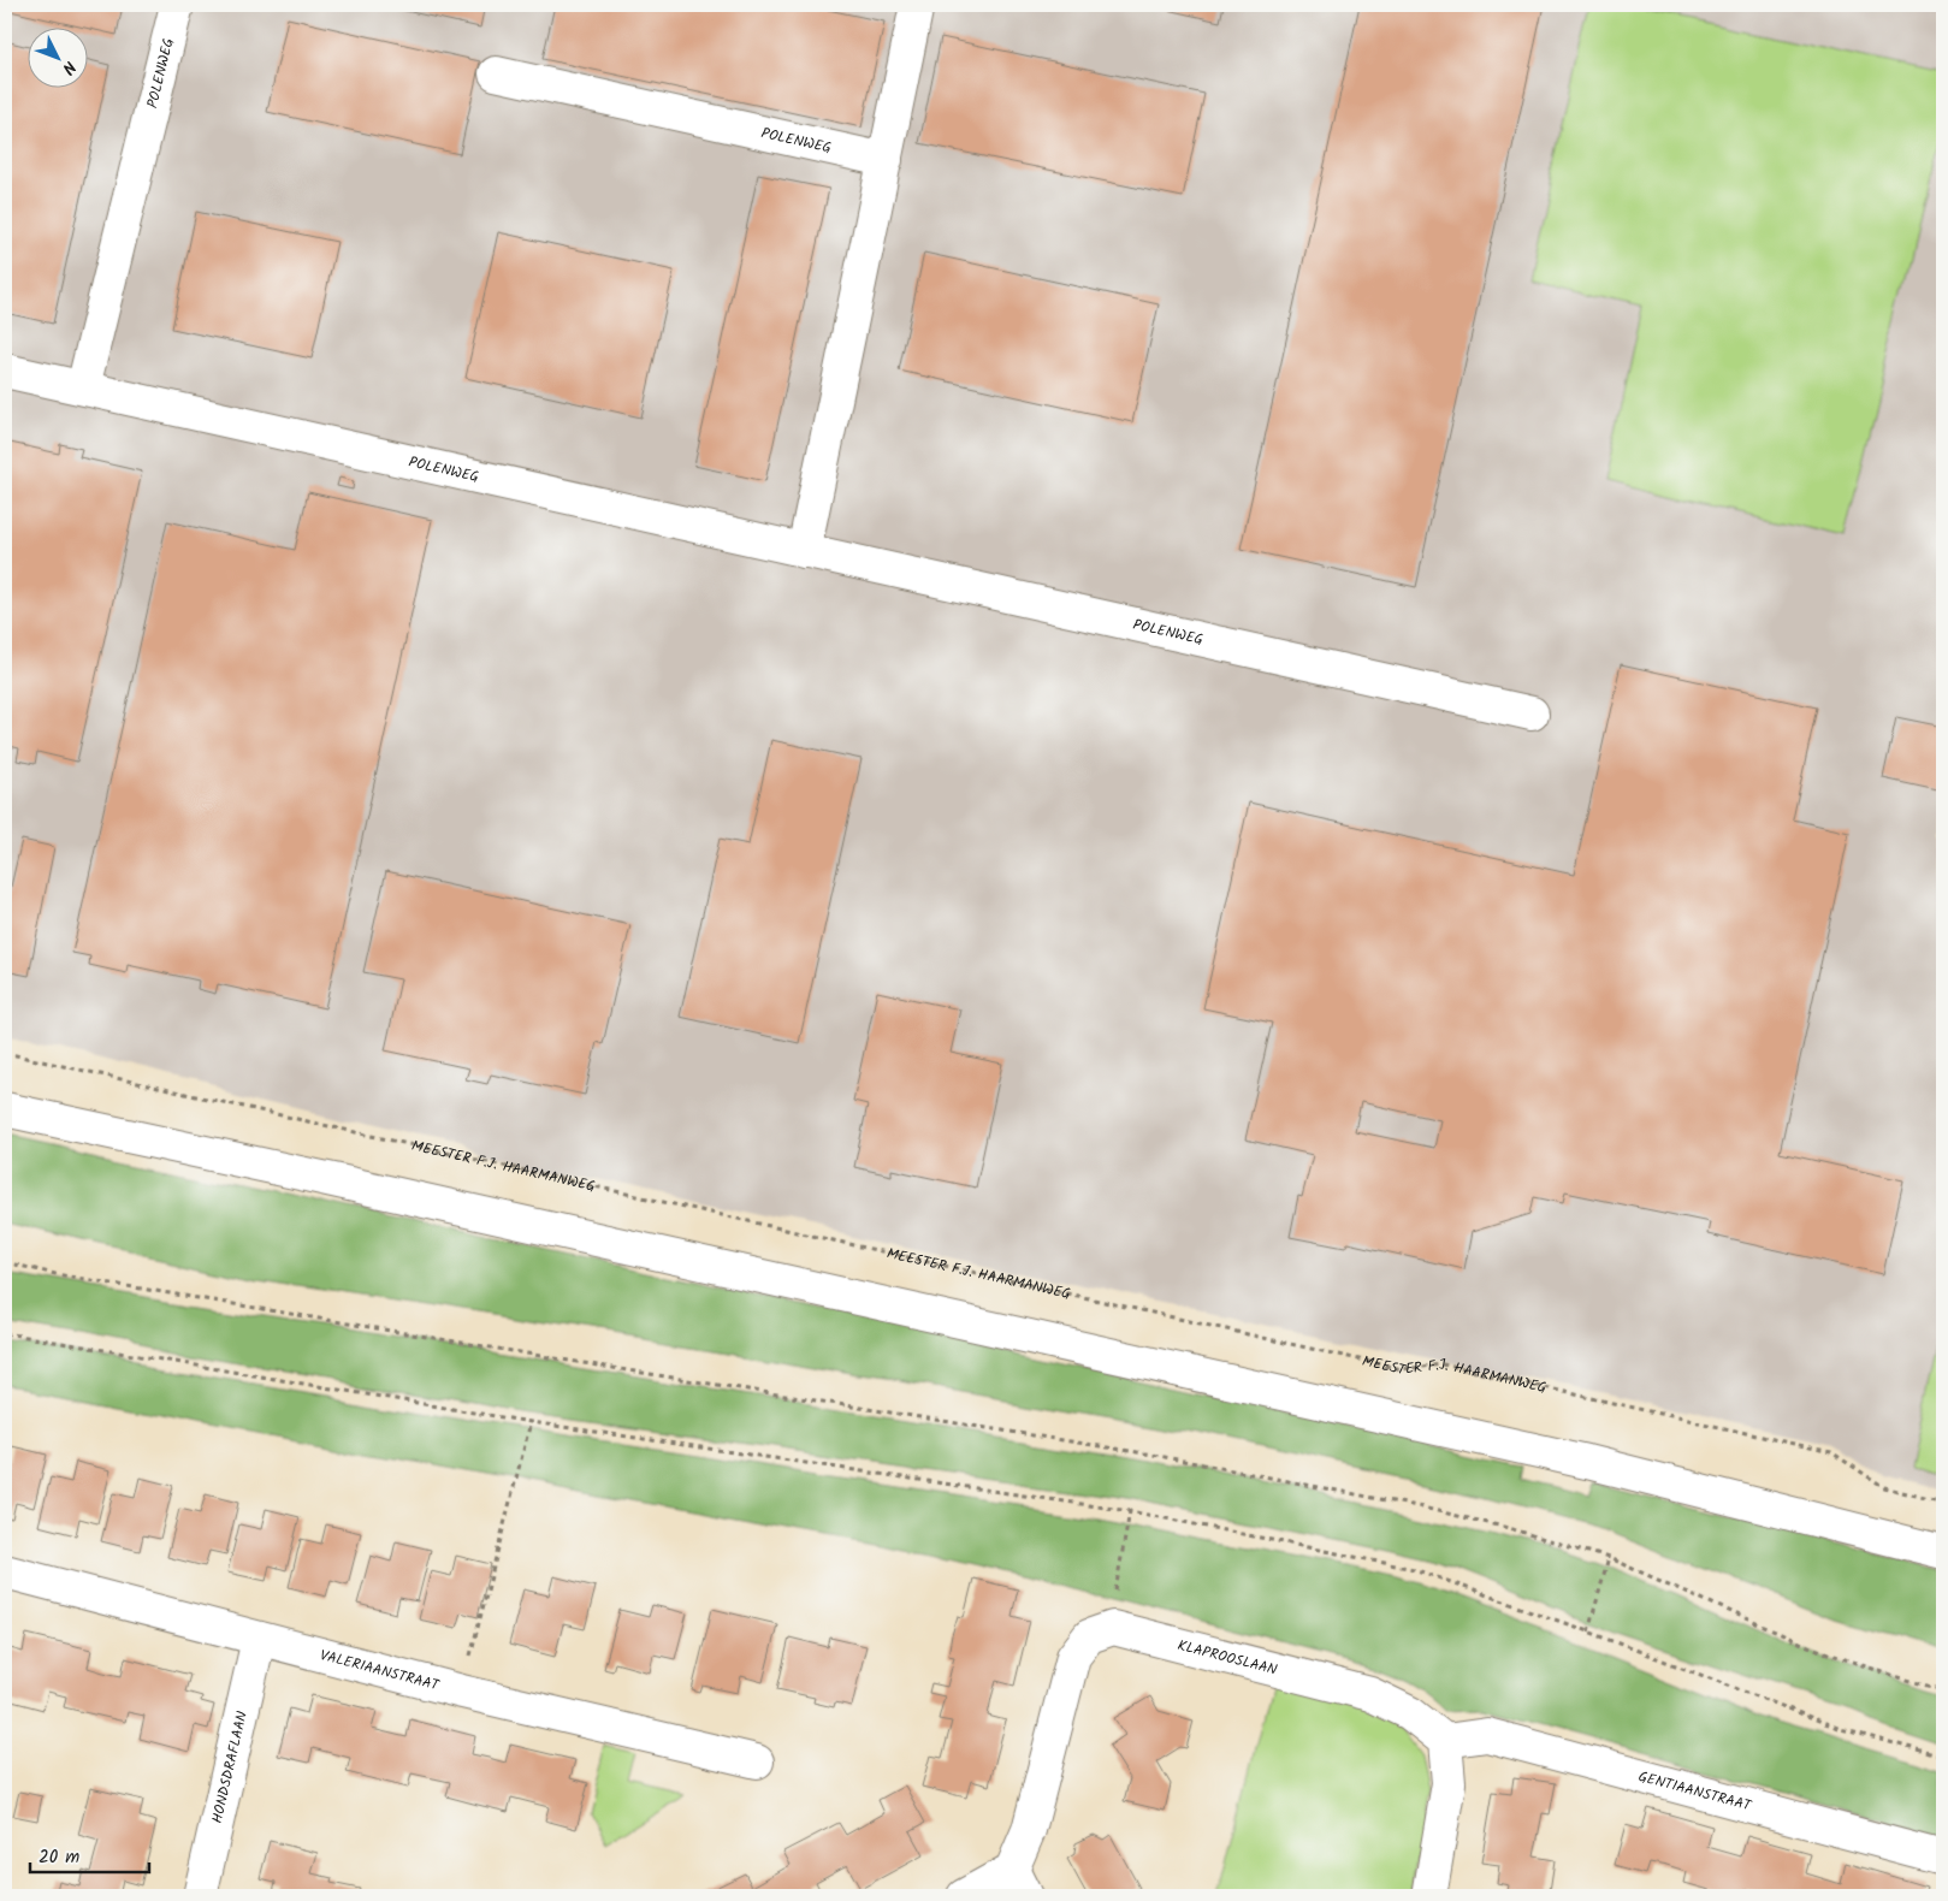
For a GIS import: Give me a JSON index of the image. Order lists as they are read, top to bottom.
{
  "streets": {
    "street": [
      "POLENWEG",
      "KLAPROOSLAAN",
      "VALERIAANSTRAAT",
      "HONDSDRAFLAAN",
      "GENTIAANSTRAAT"
    ],
    "path": ["MEESTER F.J. HAARMANWEG"]
  },
  "crossings": [
    ["KLAPROOSLAAN", "GENTIAANSTRAAT"],
    ["VALERIAANSTRAAT", "HONDSDRAFLAAN"]
  ],
  "scale_bar": "20 m",
  "north": "bottom right"
}
